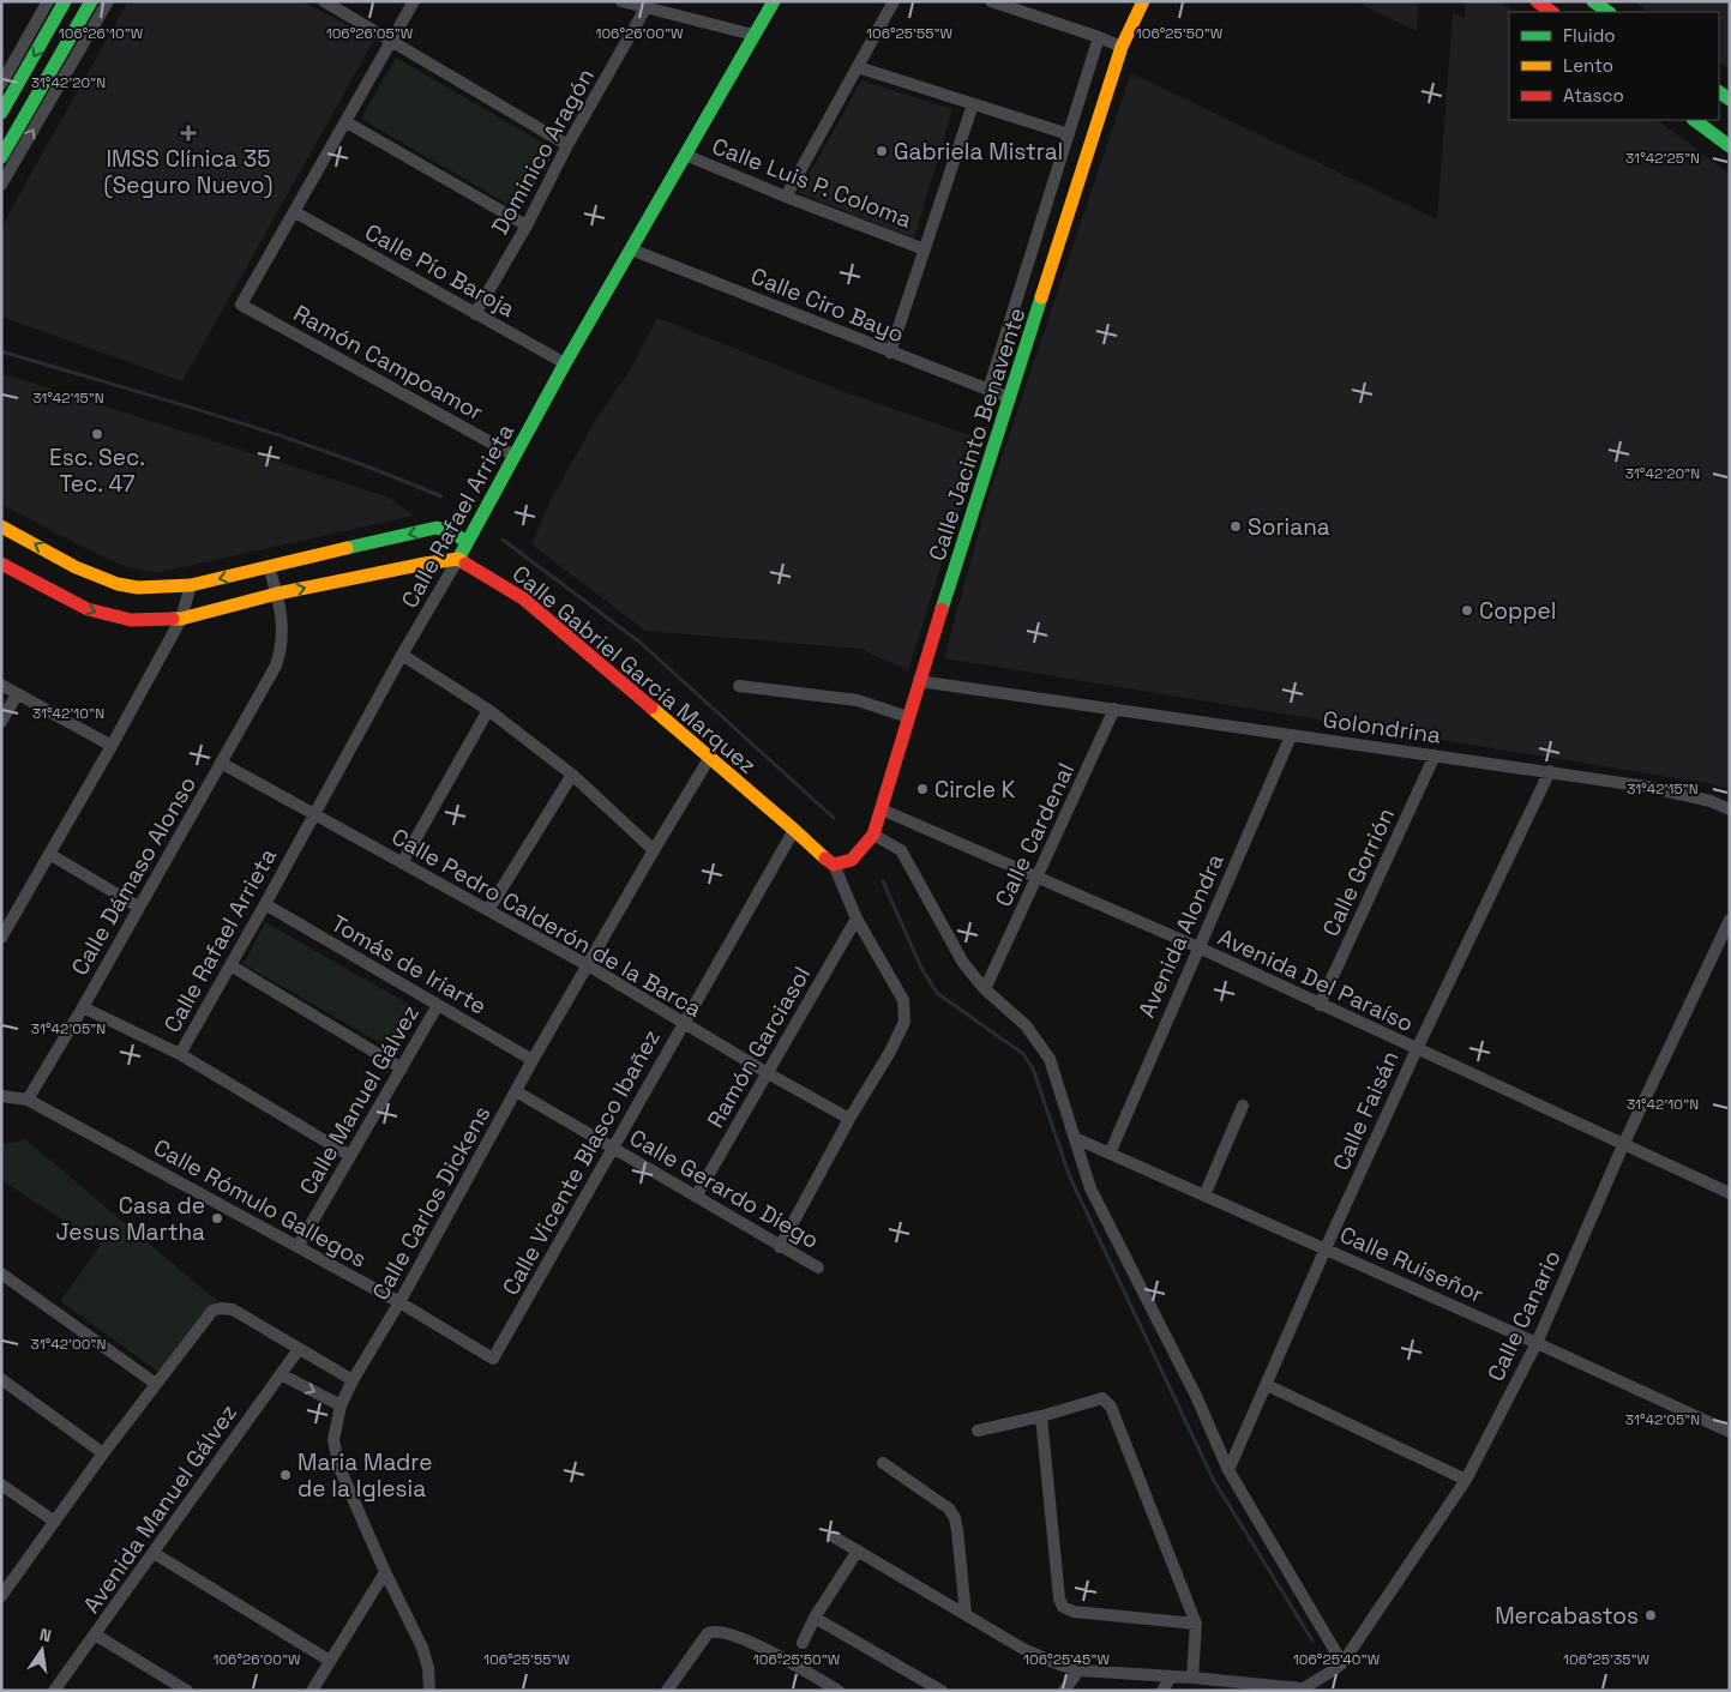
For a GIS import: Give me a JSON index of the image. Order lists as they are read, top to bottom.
{
  "streets": {
    "street": [
      "Dominico Aragón",
      "Calle Luis P. Coloma",
      "Calle Pío Baroja",
      "Calle Ciro Bayo",
      "Ramón Campoamor",
      "Calle Jacinto Benavente",
      "Calle Rafael Arrieta",
      "Calle Gabriel García Marquez",
      "Golondrina",
      "Calle Cardenal",
      "Calle Gorrión",
      "Calle Dámaso Alonso",
      "Calle Pedro Calderón de la Barca",
      "Avenida Alondra",
      "Tomás de Iriarte",
      "Avenida Del Paraíso",
      "Ramón Garciasol",
      "Calle Manuel Gálvez",
      "Calle Faisán",
      "Calle Vicente Blasco Ibañez",
      "Calle Gerardo Diego",
      "Calle Rómulo Gallegos",
      "Calle Carlos Dickens",
      "Calle Ruiseñor",
      "Calle Canario",
      "Avenida Manuel Gálvez"
    ]
  },
  "crossings": [
    ["Dominico Aragón", "Calle Pío Baroja"],
    ["Calle Luis P. Coloma", "Calle Rafael Arrieta"],
    ["Calle Pío Baroja", "Ramón Campoamor"],
    ["Calle Pío Baroja", "Calle Rafael Arrieta"],
    ["Calle Ciro Bayo", "Calle Jacinto Benavente"],
    ["Calle Ciro Bayo", "Calle Rafael Arrieta"],
    ["Ramón Campoamor", "Calle Rafael Arrieta"],
    ["Calle Jacinto Benavente", "Calle Gabriel García Marquez"],
    ["Calle Jacinto Benavente", "Golondrina"],
    ["Calle Jacinto Benavente", "Avenida Del Paraíso"],
    ["Calle Rafael Arrieta", "Calle Gabriel García Marquez"],
    ["Calle Rafael Arrieta", "Calle Pedro Calderón de la Barca"],
    ["Calle Rafael Arrieta", "Tomás de Iriarte"],
    ["Calle Gabriel García Marquez", "Calle Pedro Calderón de la Barca"],
    ["Calle Gabriel García Marquez", "Ramón Garciasol"],
    ["Calle Gabriel García Marquez", "Calle Vicente Blasco Ibañez"],
    ["Calle Gabriel García Marquez", "Calle Carlos Dickens"],
    ["Golondrina", "Calle Cardenal"],
    ["Golondrina", "Calle Gorrión"],
    ["Golondrina", "Avenida Alondra"],
    ["Golondrina", "Calle Faisán"],
    ["Calle Cardenal", "Avenida Del Paraíso"],
    ["Calle Gorrión", "Avenida Del Paraíso"],
    ["Calle Dámaso Alonso", "Calle Pedro Calderón de la Barca"],
    ["Calle Dámaso Alonso", "Calle Rómulo Gallegos"],
    ["Calle Pedro Calderón de la Barca", "Ramón Garciasol"],
    ["Calle Pedro Calderón de la Barca", "Calle Vicente Blasco Ibañez"],
    ["Calle Pedro Calderón de la Barca", "Calle Carlos Dickens"],
    ["Avenida Alondra", "Avenida Del Paraíso"],
    ["Avenida Alondra", "Calle Ruiseñor"],
    ["Tomás de Iriarte", "Calle Manuel Gálvez"],
    ["Tomás de Iriarte", "Calle Carlos Dickens"],
    ["Avenida Del Paraíso", "Calle Faisán"],
    ["Avenida Del Paraíso", "Calle Canario"],
    ["Ramón Garciasol", "Calle Gerardo Diego"],
    ["Calle Manuel Gálvez", "Calle Rómulo Gallegos"],
    ["Calle Faisán", "Calle Ruiseñor"],
    ["Calle Vicente Blasco Ibañez", "Calle Gerardo Diego"],
    ["Calle Vicente Blasco Ibañez", "Calle Rómulo Gallegos"],
    ["Calle Gerardo Diego", "Calle Carlos Dickens"],
    ["Calle Rómulo Gallegos", "Calle Carlos Dickens"],
    ["Calle Ruiseñor", "Calle Canario"]
  ],
  "places": {
    "health": ["IMSS Clínica 35 (Seguro Nuevo)"],
    "other": [
      "Gabriela Mistral",
      "Esc. Sec. Tec. 47",
      "Soriana",
      "Coppel",
      "Circle K",
      "Casa de Jesus Martha",
      "Maria Madre de la Iglesia",
      "Mercabastos"
    ]
  },
  "legend": ["Fluido", "Lento", "Atasco"],
  "north": "top",
  "coordinates": [
    "106°26'10\"W",
    "106°26'05\"W",
    "106°26'00\"W",
    "106°25'55\"W",
    "106°25'50\"W",
    "31°42'20\"N",
    "31°42'25\"N",
    "31°42'15\"N",
    "31°42'10\"N",
    "31°42'05\"N",
    "31°42'00\"N",
    "106°25'45\"W",
    "106°25'40\"W",
    "106°25'35\"W"
  ]
}
